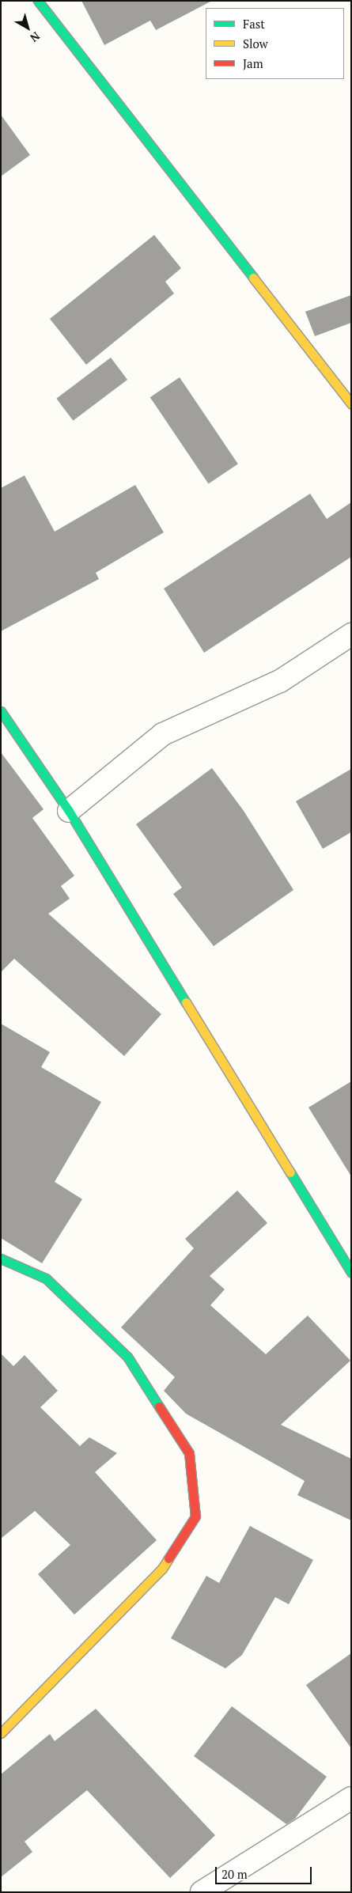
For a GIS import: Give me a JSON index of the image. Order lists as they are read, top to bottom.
{
  "legend": ["Fast", "Slow", "Jam"],
  "scale_bar": "20 m",
  "north": "bottom right"
}
